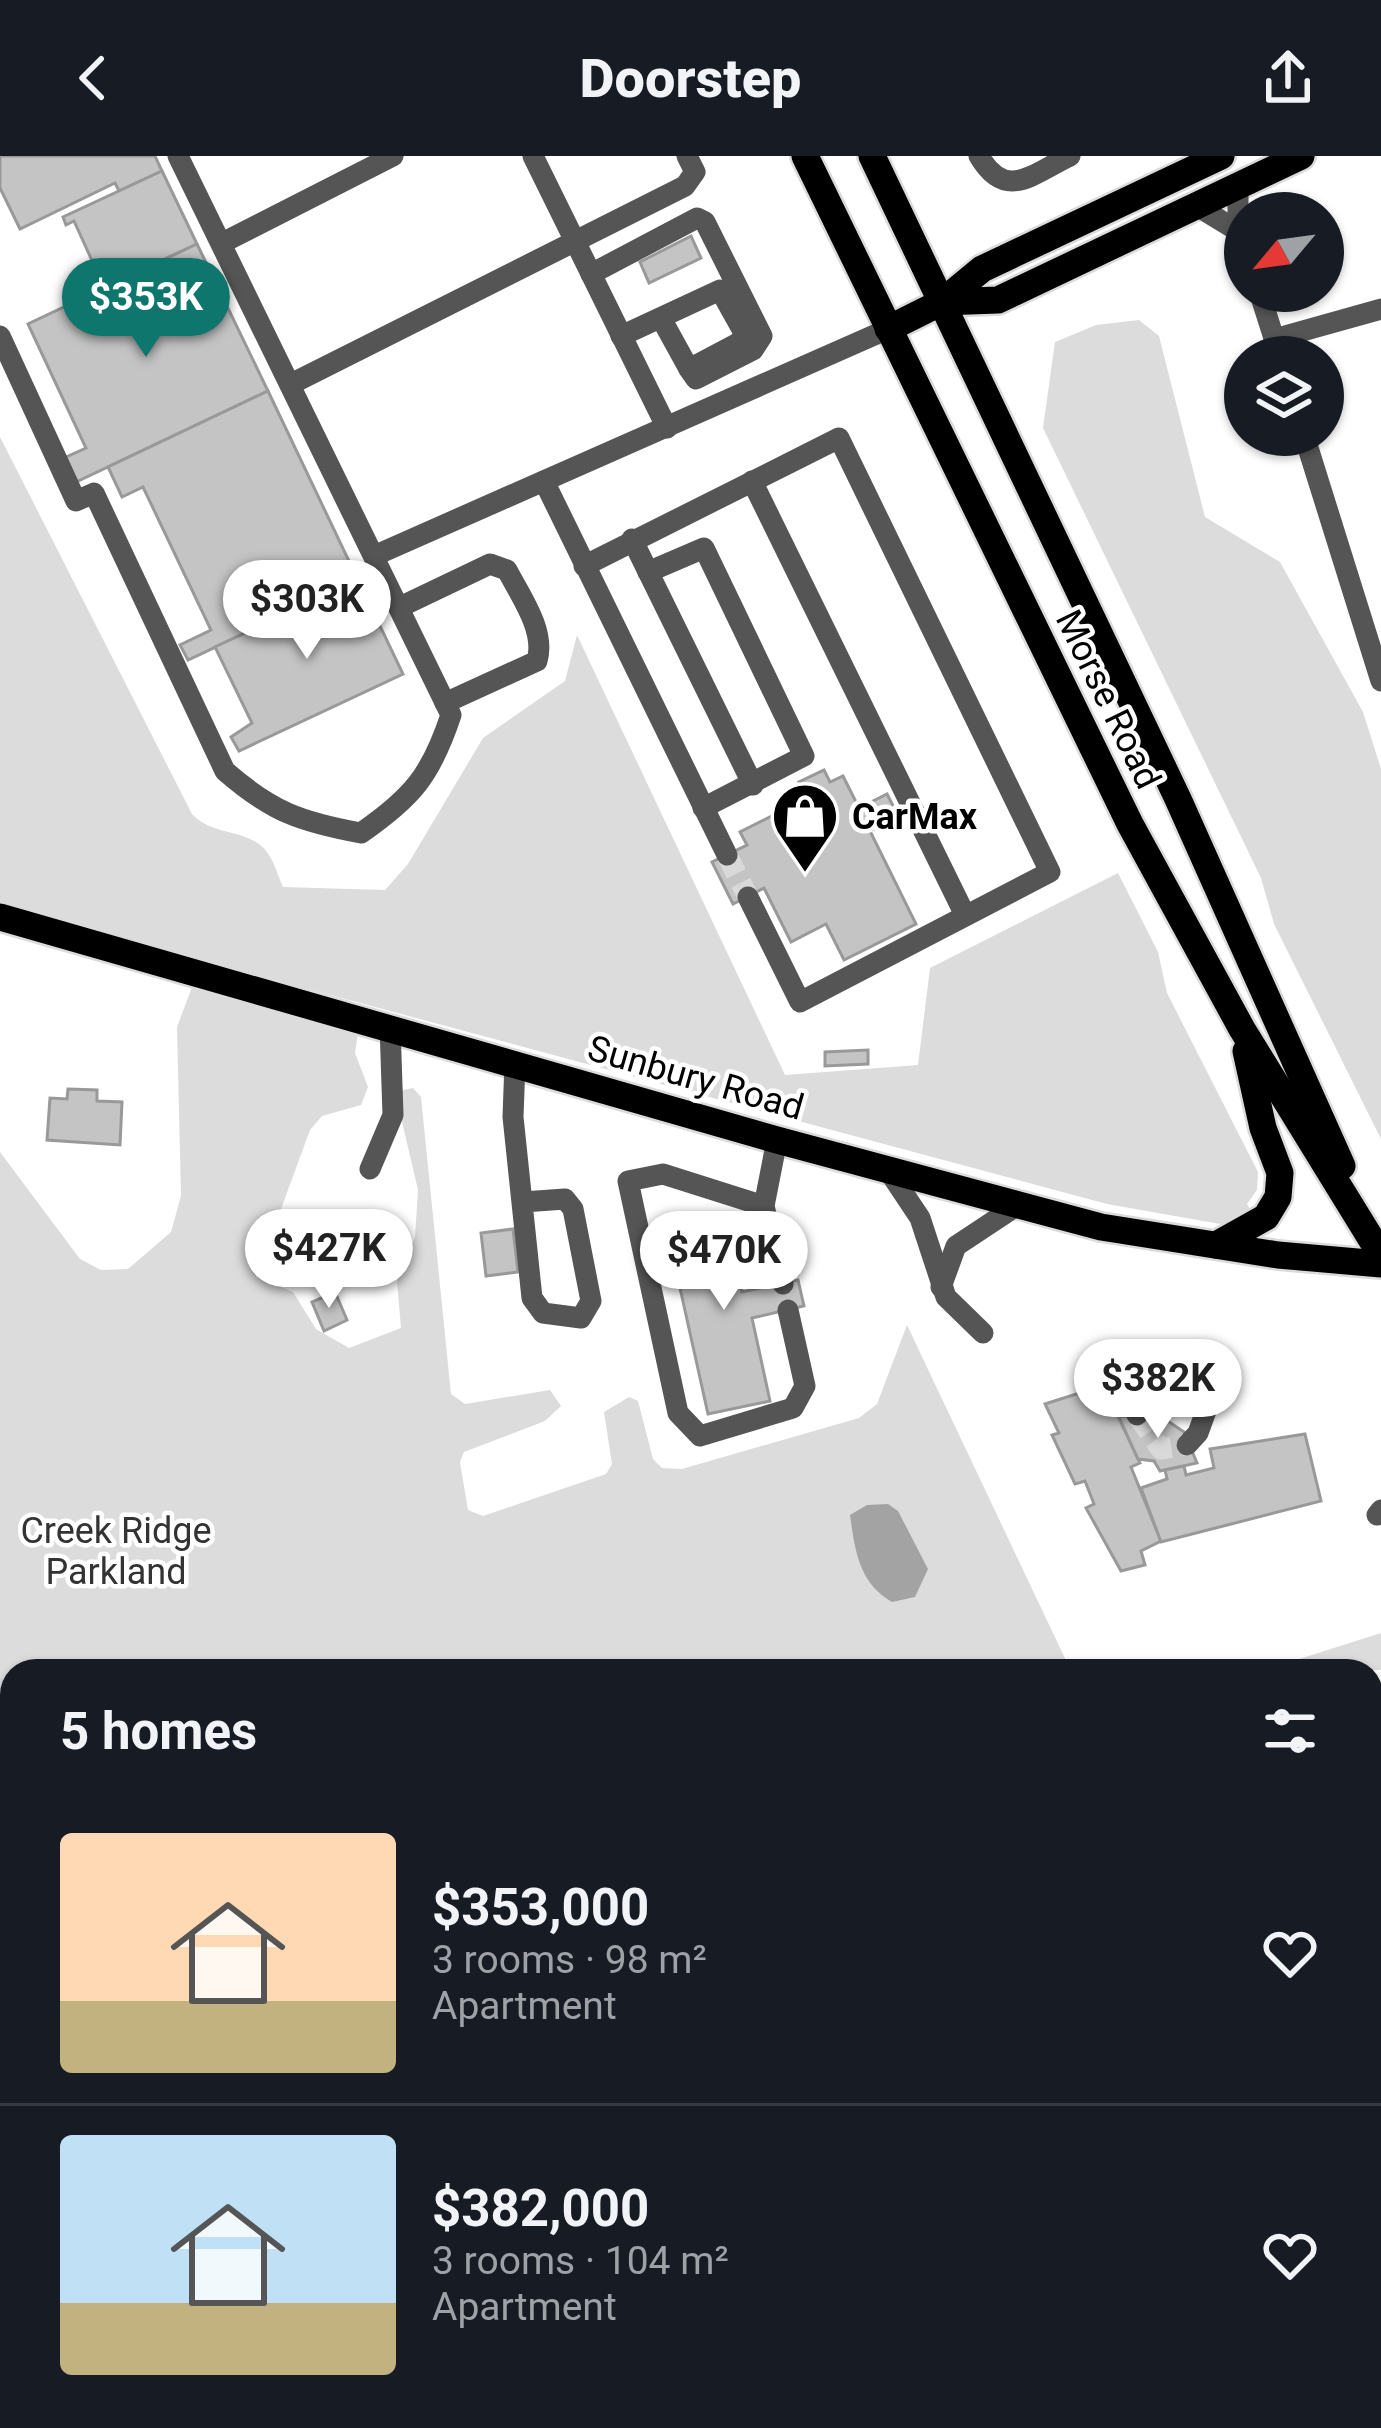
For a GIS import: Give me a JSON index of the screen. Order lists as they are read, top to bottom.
{
  "streets": {
    "main road": ["Morse Road", "Sunbury Road"]
  },
  "crossings": [
    ["Morse Road", "Sunbury Road"]
  ],
  "parks": ["Creek Ridge Parkland"],
  "places": {
    "shop": ["CarMax"]
  },
  "north": "bottom left",
  "page": {
    "header": "Doorstep",
    "price": [
      "$353K",
      "$303K",
      "$427K",
      "$470K",
      "$382K"
    ],
    "heading": "5 homes",
    "list": [
      {
        "name": "$353,000",
        "note": "3 rooms · 98 m² · Apartment"
      },
      {
        "name": "$382,000",
        "note": "3 rooms · 104 m² · Apartment"
      }
    ]
  }
}
